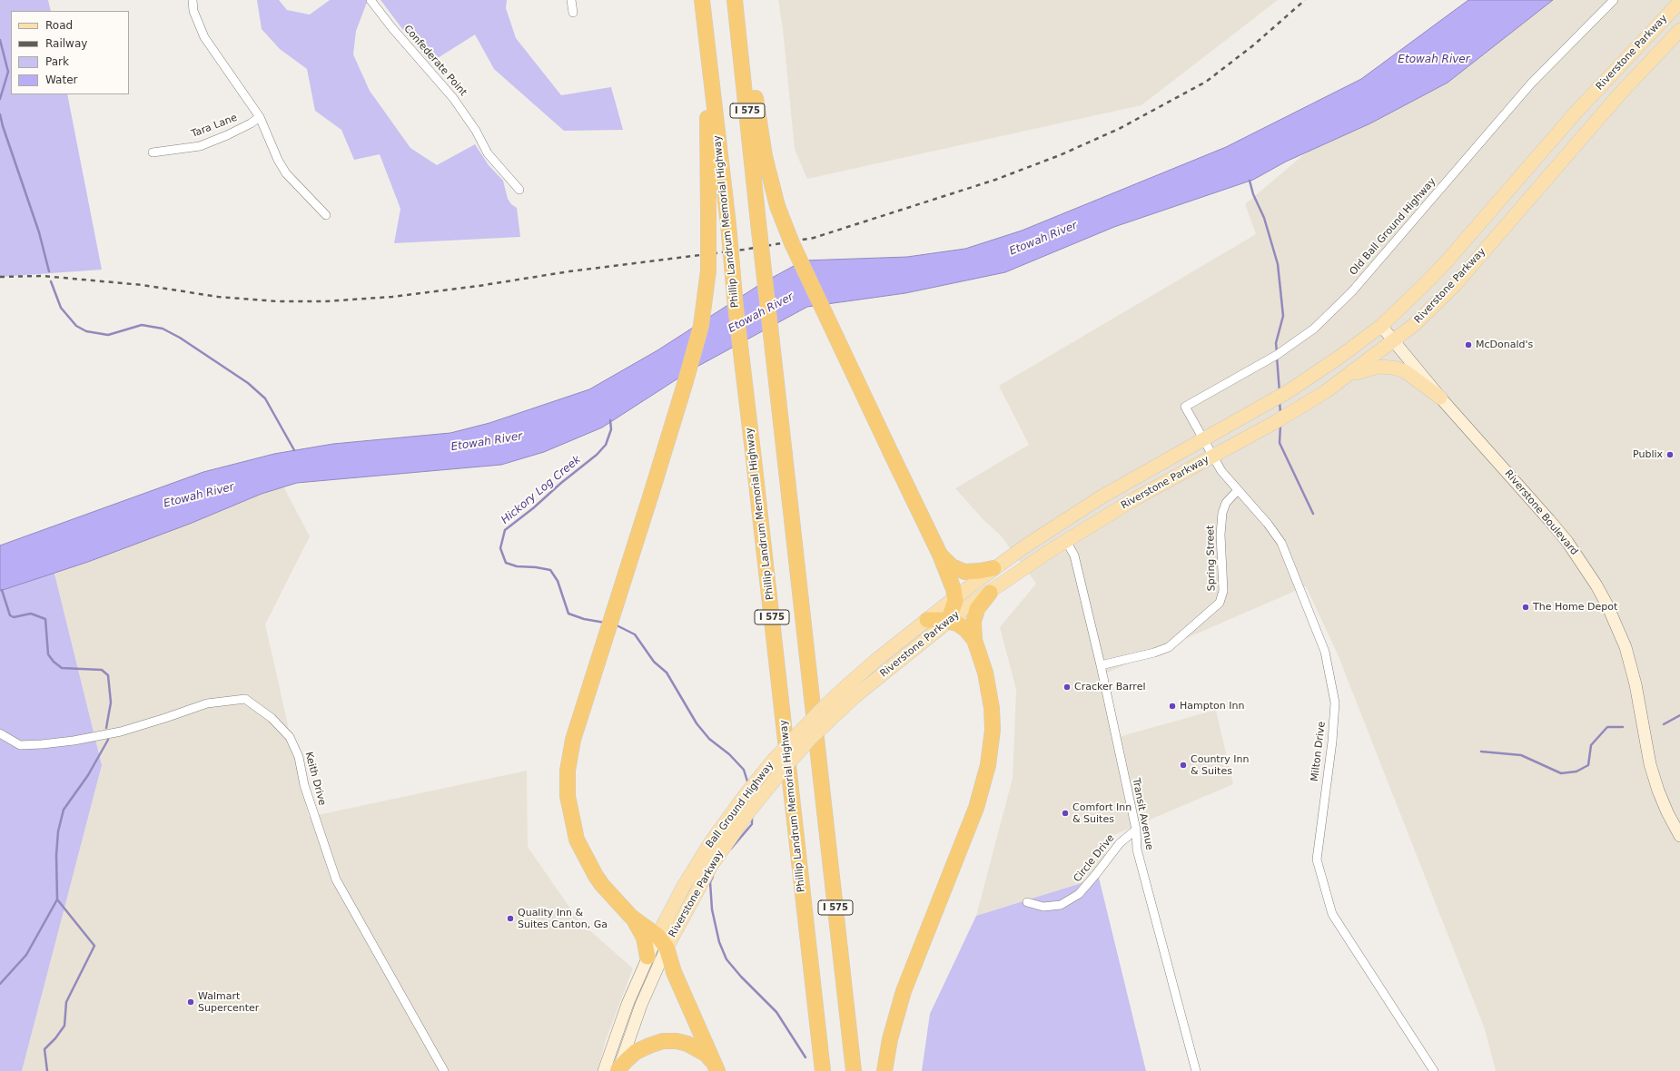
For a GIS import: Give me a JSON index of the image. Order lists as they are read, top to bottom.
{
  "streets": {
    "highway": ["I 575", "Phillip Landrum Memorial Highway"],
    "main road": ["Riverstone Parkway", "Riverstone Boulevard", "Ball Ground Highway"],
    "street": [
      "Confederate Point",
      "Tara Lane",
      "Old Ball Ground Highway",
      "Spring Street",
      "Milton Drive",
      "Keith Drive",
      "Transit Avenue",
      "Circle Drive"
    ]
  },
  "crossings": [
    ["Riverstone Parkway", "Old Ball Ground Highway"],
    ["Riverstone Parkway", "Riverstone Boulevard"],
    ["Riverstone Parkway", "Milton Drive"],
    ["Riverstone Parkway", "Ball Ground Highway"],
    ["Riverstone Parkway", "Transit Avenue"],
    ["Old Ball Ground Highway", "Milton Drive"],
    ["Spring Street", "Milton Drive"],
    ["Spring Street", "Transit Avenue"],
    ["Transit Avenue", "Circle Drive"]
  ],
  "water": ["Etowah River", "Hickory Log Creek"],
  "places": [
    "McDonald's",
    "Publix",
    "The Home Depot",
    "Cracker Barrel",
    "Hampton Inn",
    "Country Inn & Suites",
    "Comfort Inn & Suites",
    "Quality Inn & Suites Canton, Ga",
    "Walmart Supercenter"
  ],
  "legend": [
    "Road",
    "Railway",
    "Park",
    "Water"
  ]
}
